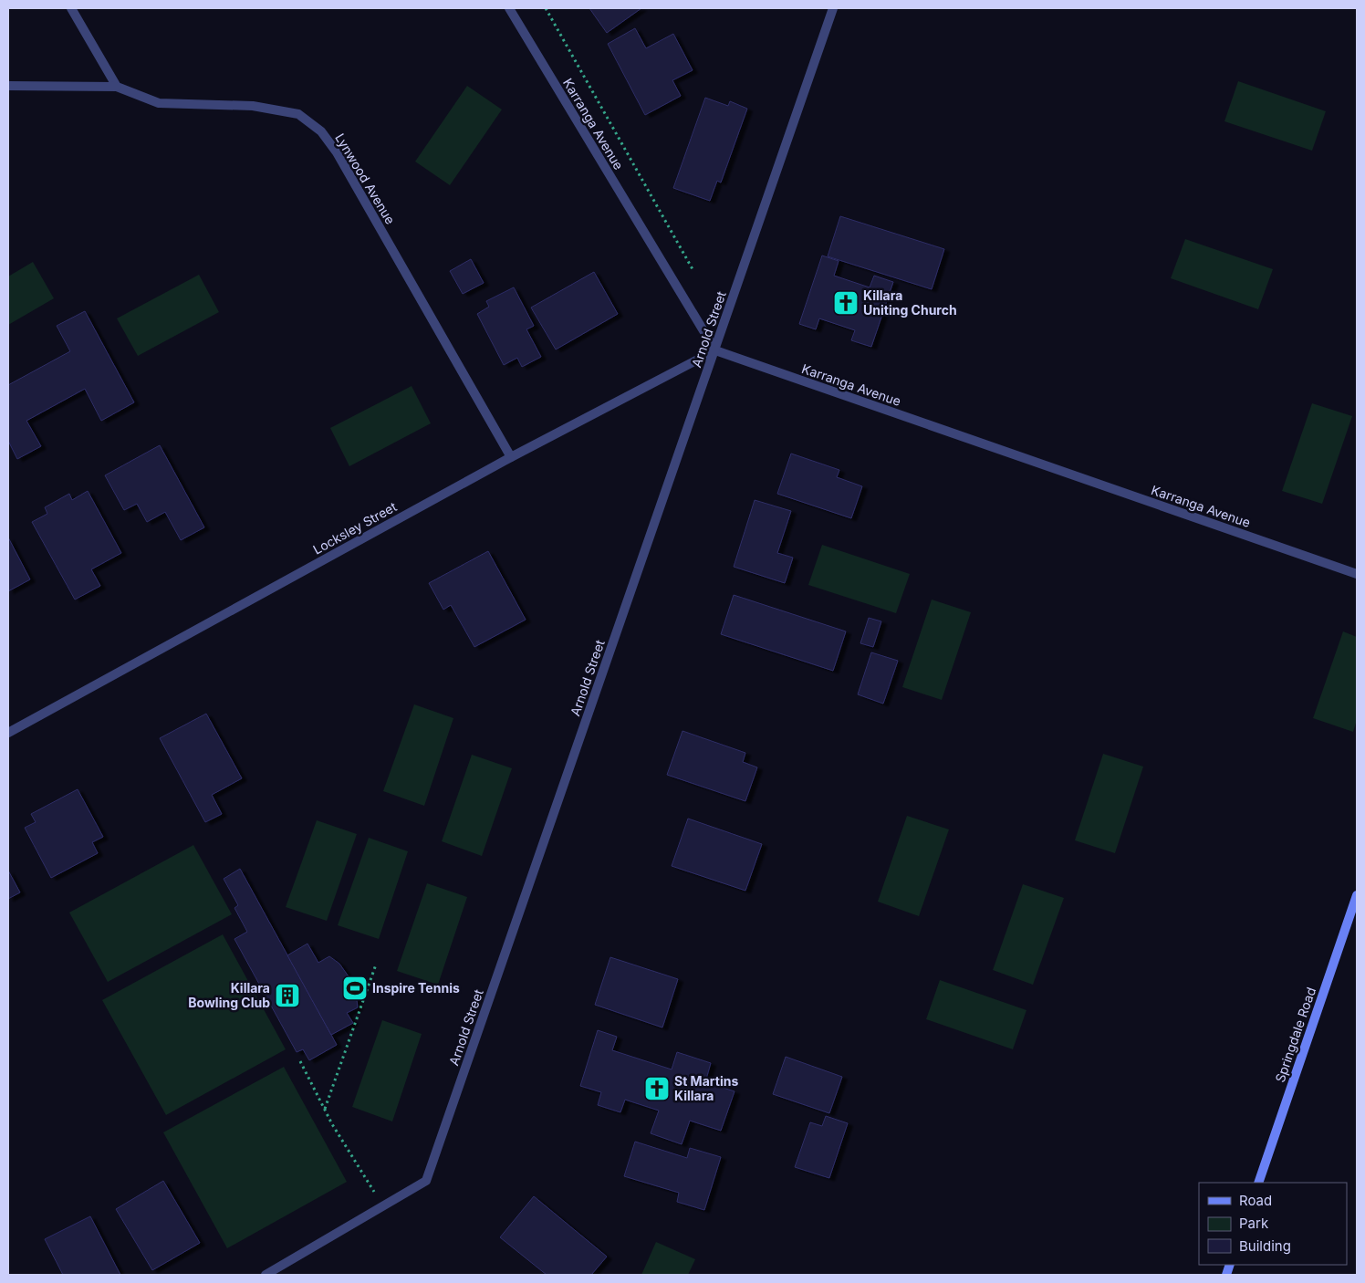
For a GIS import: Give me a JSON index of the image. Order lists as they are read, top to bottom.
{
  "streets": {
    "main road": ["Springdale Road"],
    "street": [
      "Karranga Avenue",
      "Lynwood Avenue",
      "Arnold Street",
      "Locksley Street"
    ]
  },
  "crossings": [
    ["Karranga Avenue", "Arnold Street"],
    ["Karranga Avenue", "Locksley Street"],
    ["Lynwood Avenue", "Locksley Street"],
    ["Arnold Street", "Locksley Street"]
  ],
  "places": {
    "church": ["Killara Uniting Church", "St Martins Killara"],
    "sports": ["Inspire Tennis"],
    "building": ["Killara Bowling Club"]
  },
  "legend": ["Road", "Park", "Building"]
}
